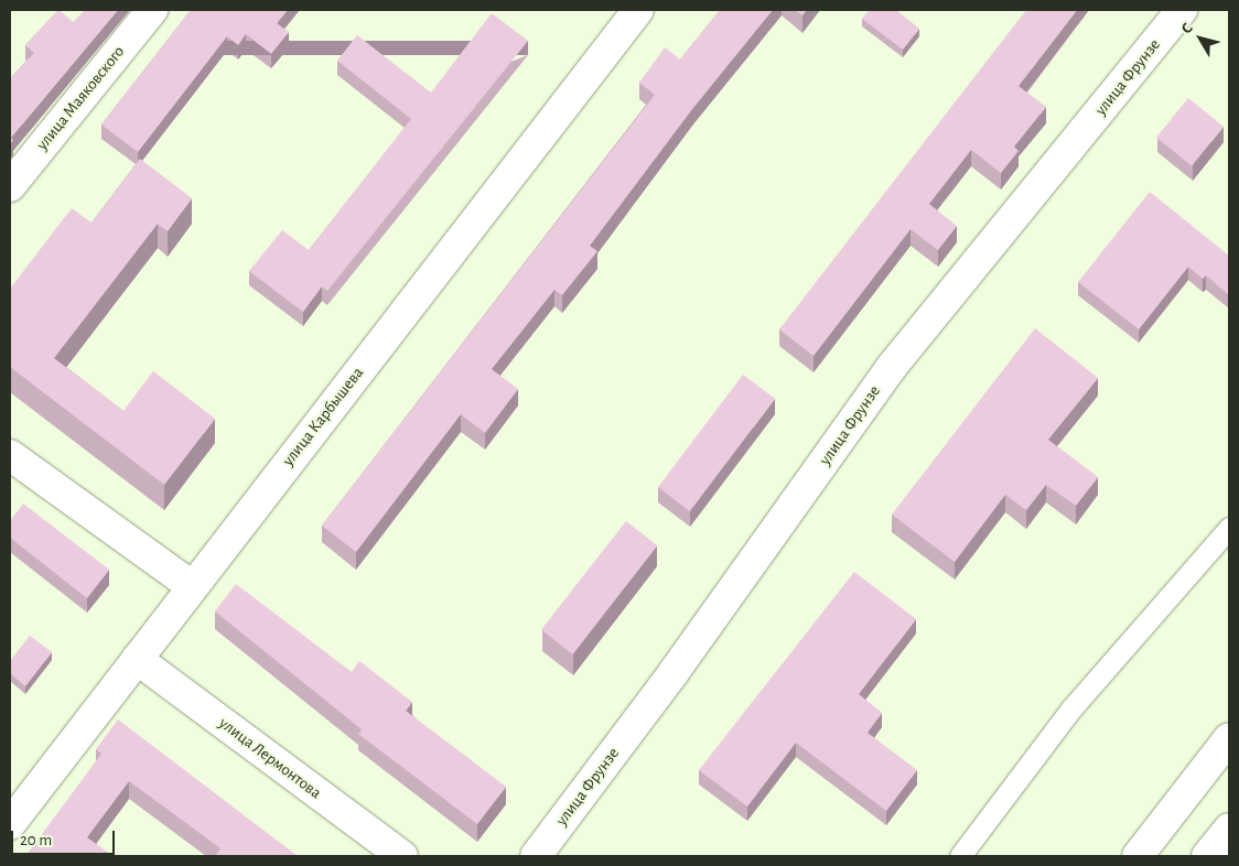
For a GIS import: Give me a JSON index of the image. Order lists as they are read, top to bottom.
{
  "streets": {
    "street": [
      "улица Фрунзе",
      "улица Маяковского",
      "улица Карбышева",
      "улица Лермонтова"
    ]
  },
  "crossings": [
    ["улица Карбышева", "улица Лермонтова"]
  ],
  "scale_bar": "20 m",
  "north": "top left"
}
